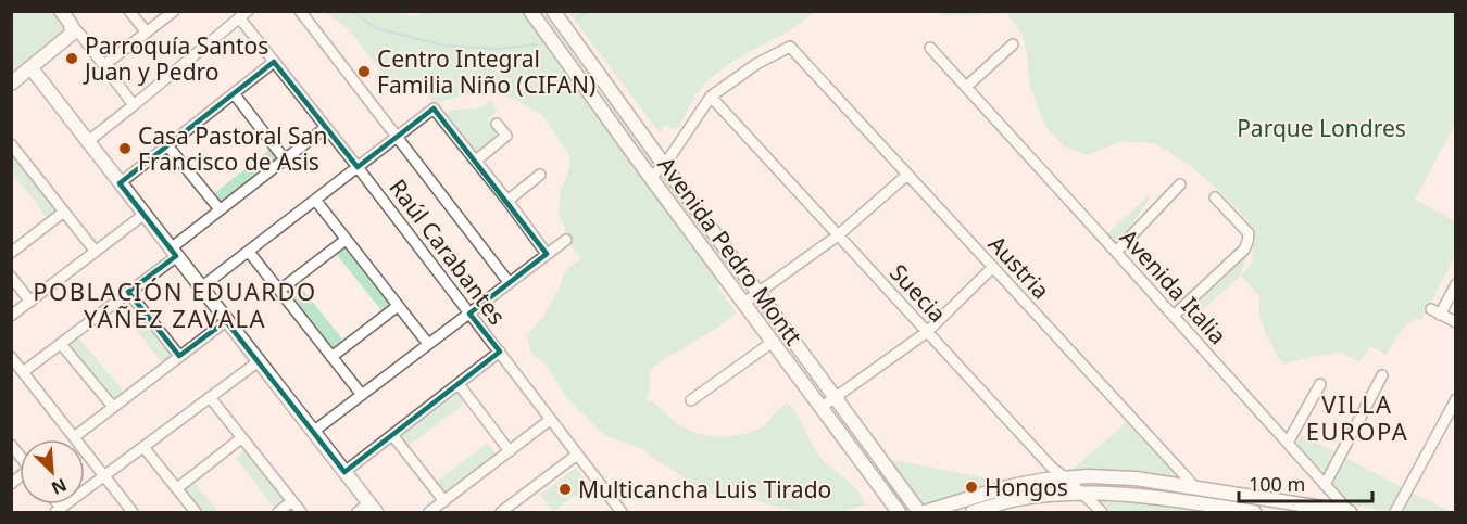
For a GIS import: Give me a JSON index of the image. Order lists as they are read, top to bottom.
{
  "streets": {
    "main road": ["Avenida Pedro Montt"],
    "street": [
      "Raúl Carabantes",
      "Austria",
      "Avenida Italia",
      "Suecia"
    ]
  },
  "crossings": [
    ["Austria", "Suecia"]
  ],
  "districts": ["POBLACIÓN EDUARDO YÁÑEZ ZAVALA", "VILLA EUROPA"],
  "parks": ["Parque Londres"],
  "places": [
    "Parroquía Santos Juan y Pedro",
    "Centro Integral Familia Niño (CIFAN)",
    "Casa Pastoral San Francisco de Asis",
    "Hongos",
    "Multicancha Luis Tirado"
  ],
  "scale_bar": "100 m",
  "north": "bottom right"
}
